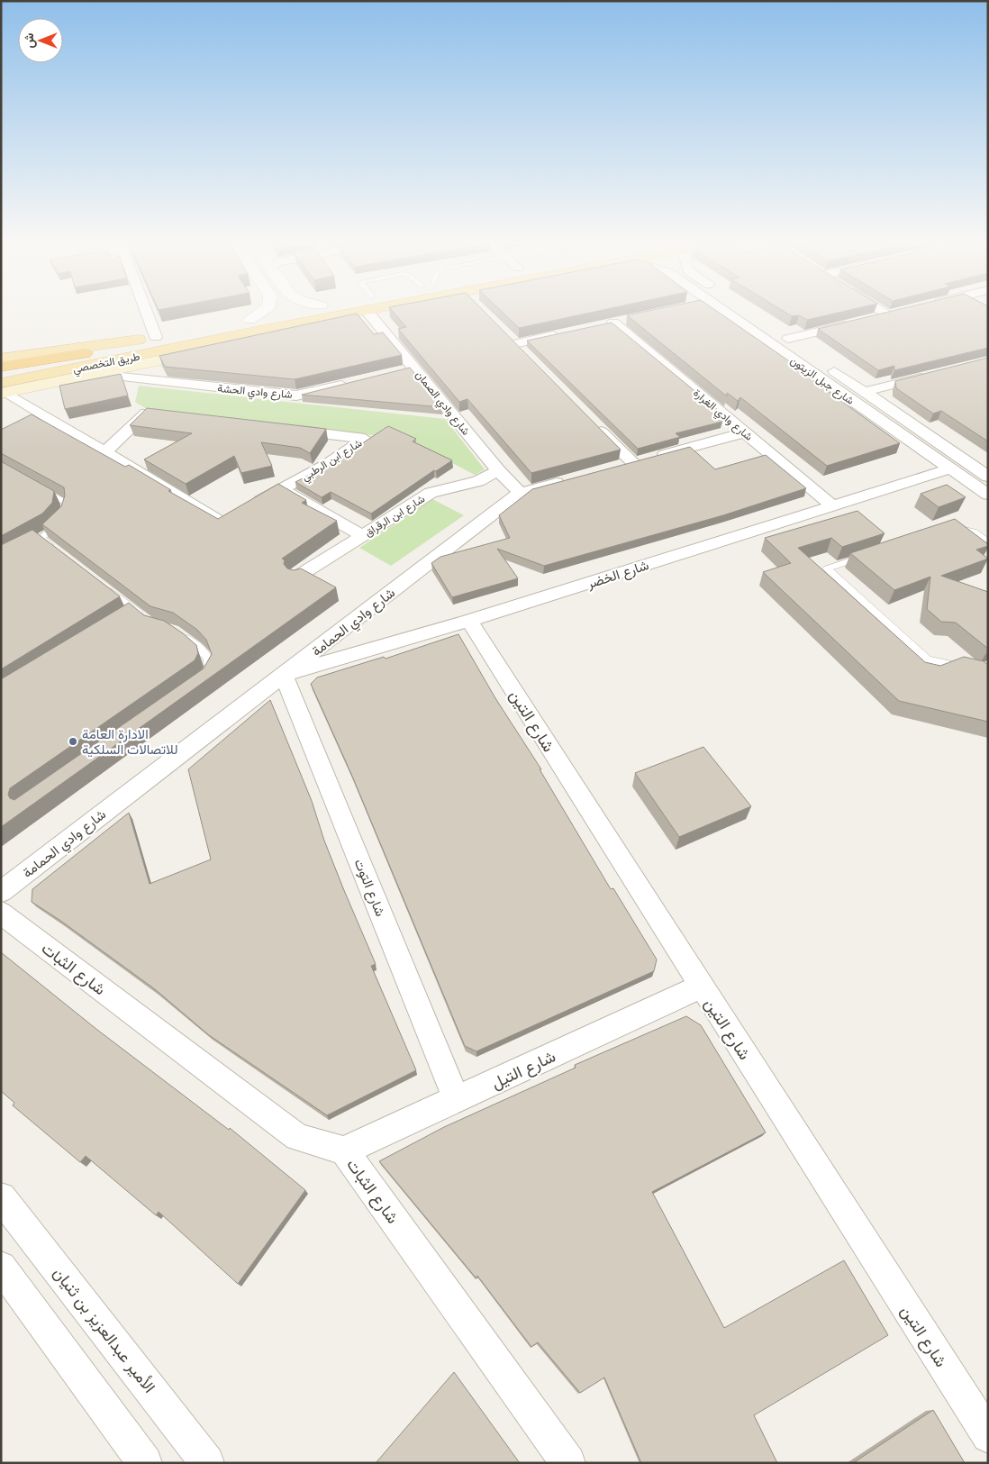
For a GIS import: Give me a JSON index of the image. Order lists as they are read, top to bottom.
{
  "streets": {
    "main road": ["طريق التخصصي"],
    "street": [
      "شارع جبل الزيتون",
      "شارع وادي الحشة",
      "شارع وادي الصمان",
      "شارع وادي الغرارة",
      "شارع ابن الرطبي",
      "شارع ابن الرقراق",
      "شارع الخضر",
      "شارع وادي الحمامة",
      "شارع التين",
      "شارع التوت",
      "شارع الثبات",
      "شارع التيل",
      "الأمير عبدالعزيز بن ثنيان"
    ]
  },
  "crossings": [
    ["شارع جبل الزيتون", "شارع الخضر"],
    ["شارع وادي الصمان", "شارع ابن الرقراق"],
    ["شارع وادي الصمان", "شارع وادي الحمامة"],
    ["شارع وادي الغرارة", "شارع الخضر"],
    ["شارع الخضر", "شارع وادي الحمامة"],
    ["شارع الخضر", "شارع التين"],
    ["شارع الخضر", "شارع التوت"],
    ["شارع وادي الحمامة", "شارع التوت"],
    ["شارع التين", "شارع التيل"],
    ["شارع التوت", "شارع التيل"],
    ["شارع الثبات", "شارع التيل"]
  ],
  "places": ["الادارة العامة للاتصالات السلكية"],
  "north": "left"
}
